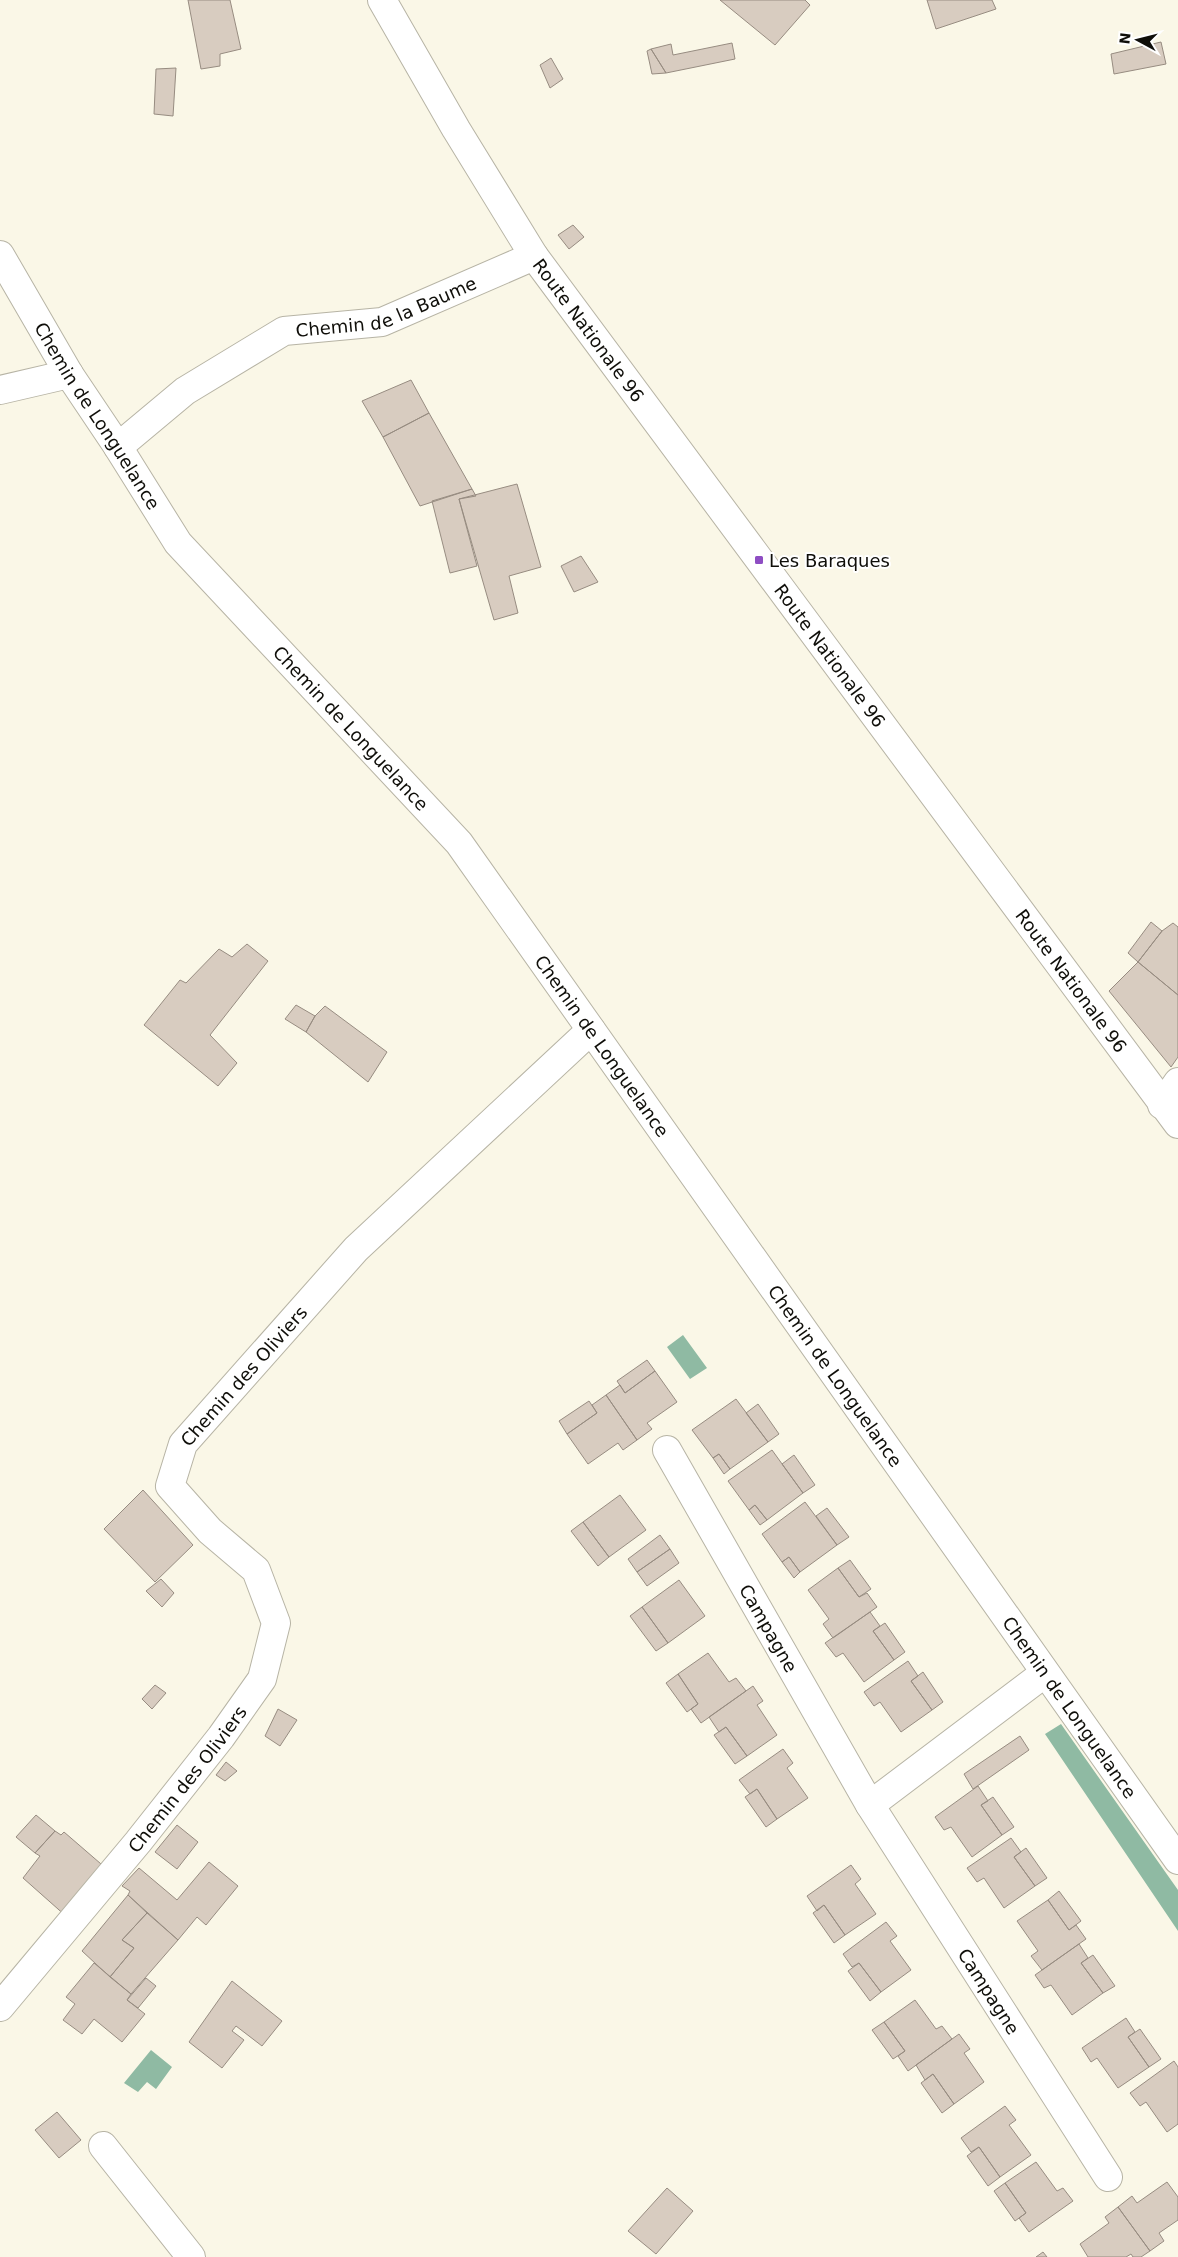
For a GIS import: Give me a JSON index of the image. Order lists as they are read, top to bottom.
{
  "streets": {
    "street": [
      "Chemin de la Baume",
      "Route Nationale 96",
      "Chemin de Longuelance",
      "Chemin des Oliviers",
      "Campagne"
    ]
  },
  "crossings": [
    ["Chemin de la Baume", "Route Nationale 96"],
    ["Chemin de la Baume", "Chemin de Longuelance"],
    ["Chemin de Longuelance", "Chemin des Oliviers"]
  ],
  "places": {
    "transit": ["Les Baraques"]
  },
  "north": "left"
}
